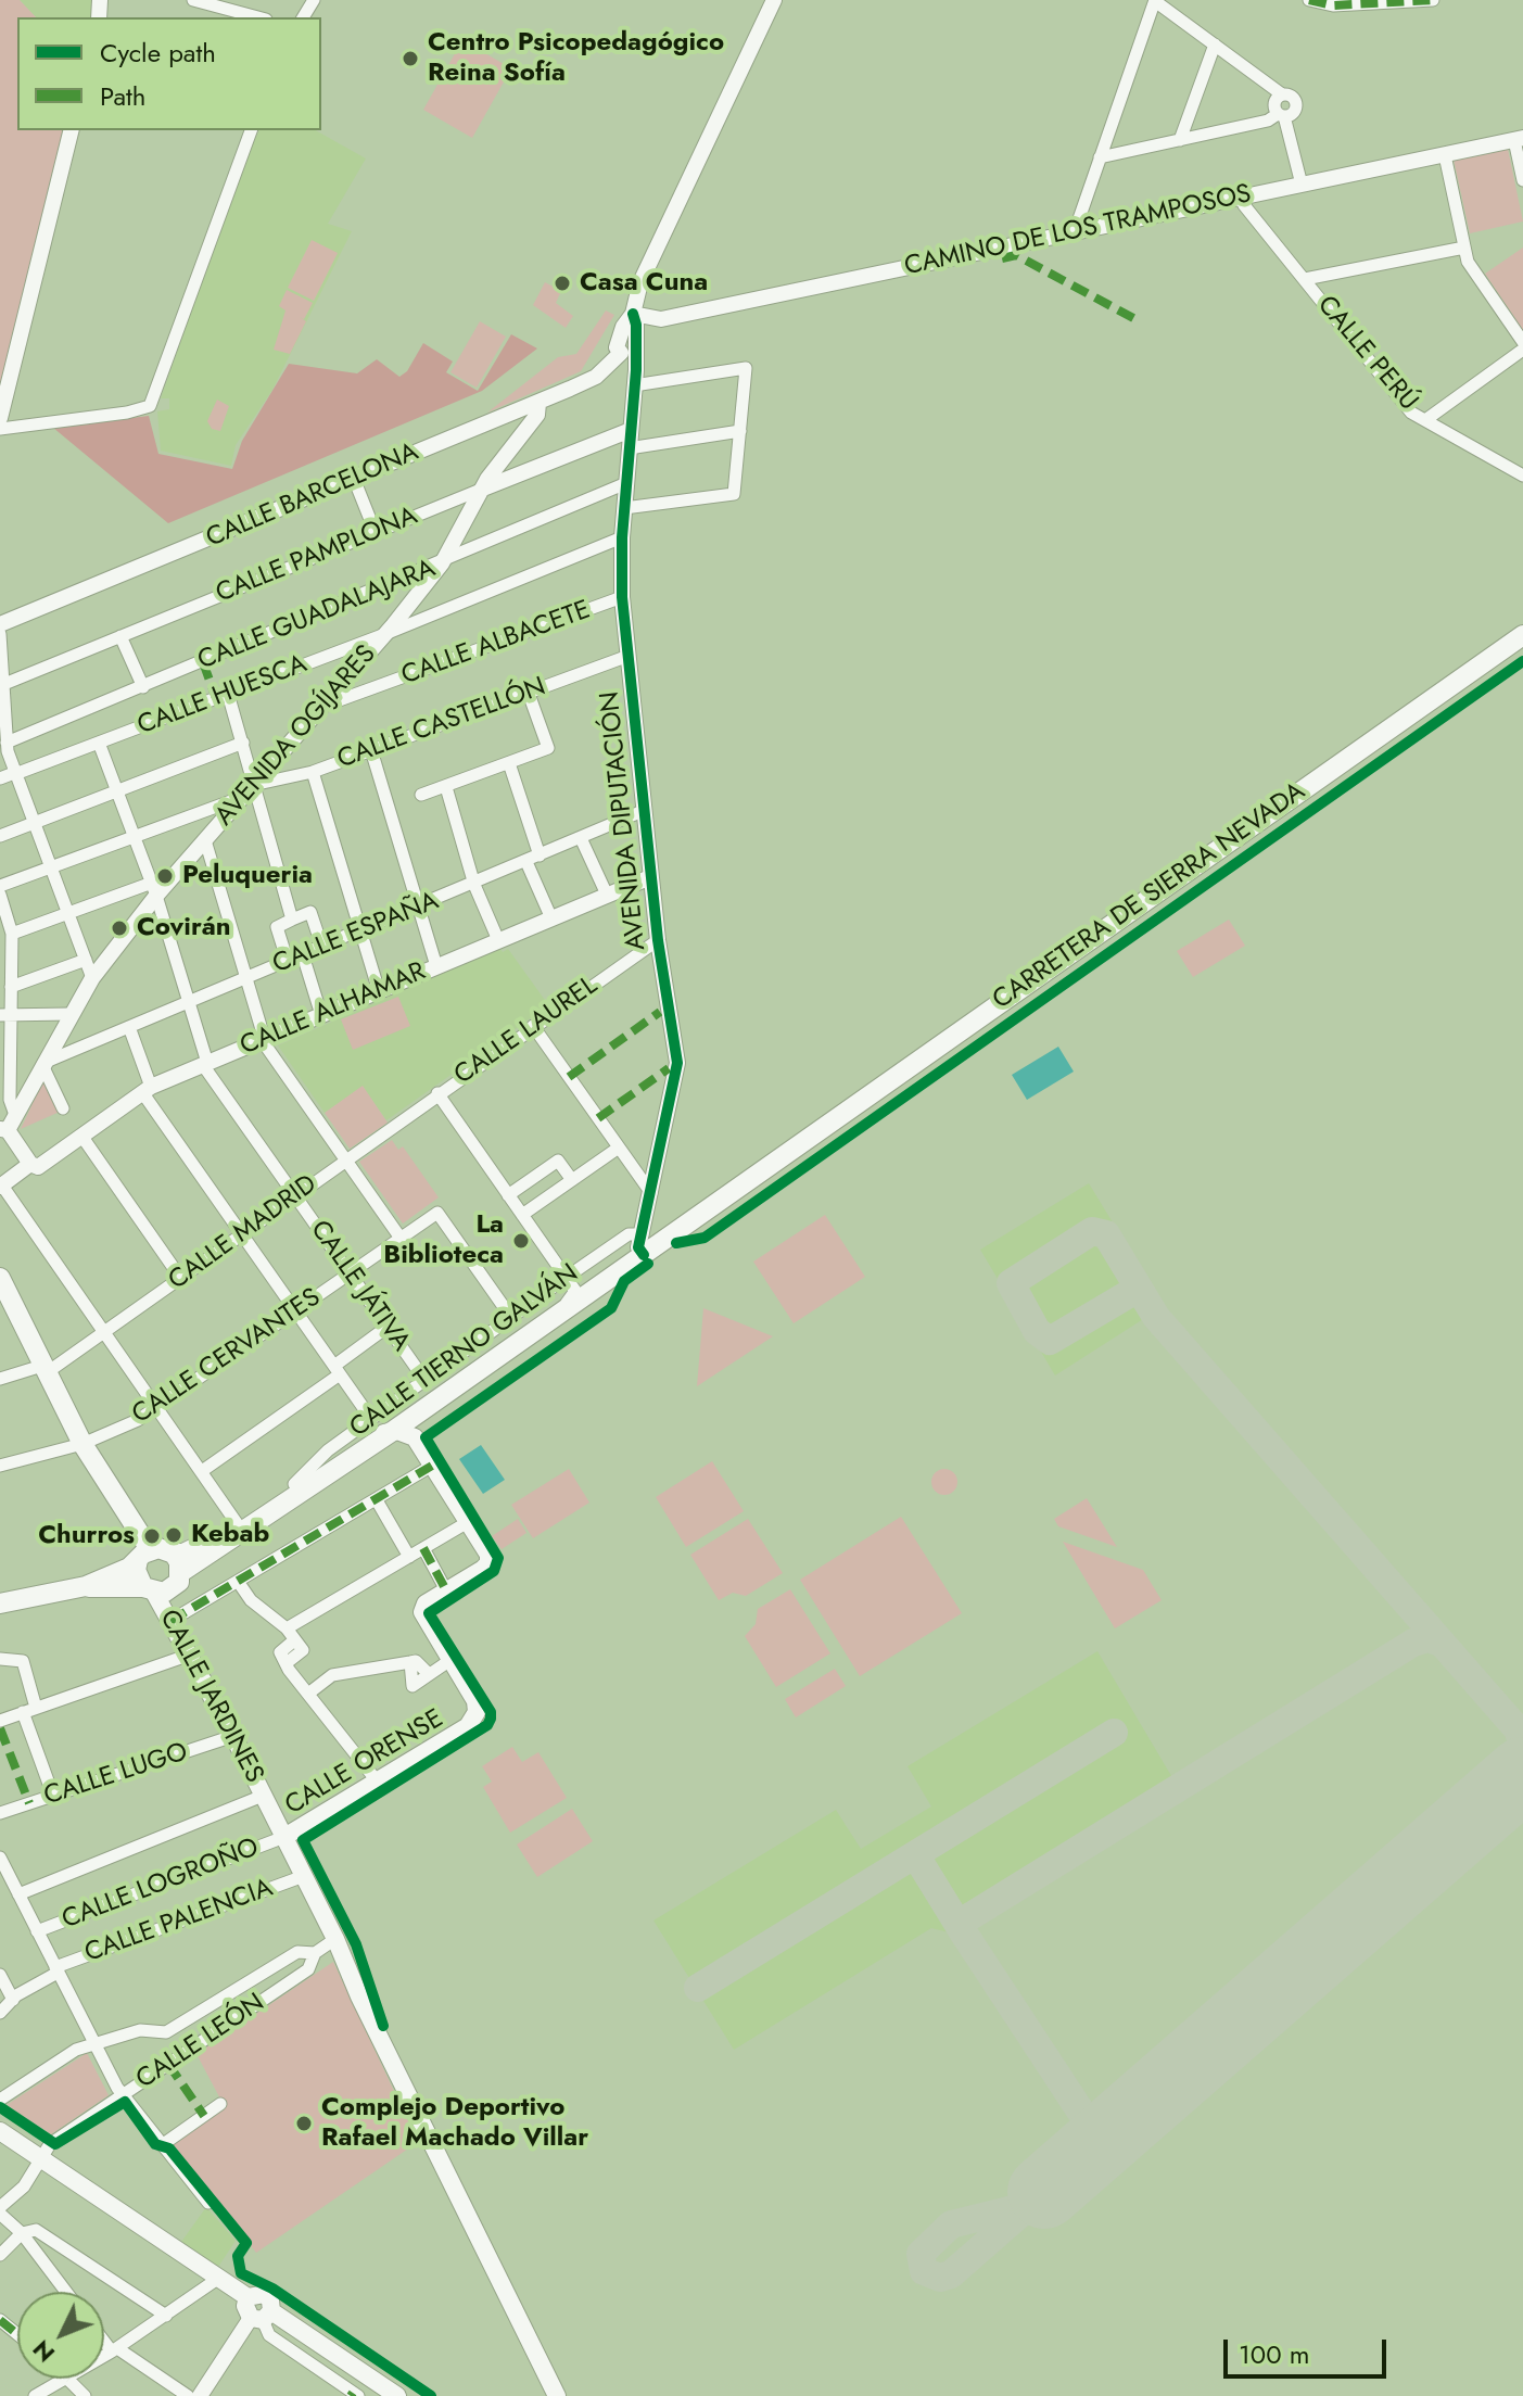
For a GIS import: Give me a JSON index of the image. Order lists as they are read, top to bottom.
{
  "streets": {
    "main road": [
      "CARRETERA DE SIERRA NEVADA",
      "CALLE TIERNO GALVÁN",
      "CALLE JARDINES",
      "CALLE ORENSE"
    ],
    "street": [
      "CAMINO DE LOS TRAMPOSOS",
      "CALLE PERÚ",
      "CALLE BARCELONA",
      "CALLE PAMPLONA",
      "CALLE GUADALAJARA",
      "CALLE ALBACETE",
      "CALLE HUESCA",
      "CALLE CASTELLÓN",
      "AVENIDA OGÍJARES",
      "AVENIDA DIPUTACIÓN",
      "CALLE ESPAÑA",
      "CALLE ALHAMAR",
      "CALLE LAUREL",
      "CALLE MADRID",
      "CALLE JÁTIVA",
      "CALLE CERVANTES",
      "CALLE LUGO",
      "CALLE LOGROÑO",
      "CALLE PALENCIA",
      "CALLE LEÓN"
    ]
  },
  "crossings": [
    ["CAMINO DE LOS TRAMPOSOS", "CALLE PERÚ"],
    ["CAMINO DE LOS TRAMPOSOS", "AVENIDA DIPUTACIÓN"],
    ["CALLE BARCELONA", "AVENIDA OGÍJARES"],
    ["CALLE BARCELONA", "AVENIDA DIPUTACIÓN"],
    ["CALLE PAMPLONA", "AVENIDA OGÍJARES"],
    ["CALLE PAMPLONA", "AVENIDA DIPUTACIÓN"],
    ["CALLE GUADALAJARA", "AVENIDA OGÍJARES"],
    ["CALLE GUADALAJARA", "AVENIDA DIPUTACIÓN"],
    ["CALLE ALBACETE", "AVENIDA OGÍJARES"],
    ["CALLE ALBACETE", "AVENIDA DIPUTACIÓN"],
    ["CALLE HUESCA", "AVENIDA OGÍJARES"],
    ["CALLE HUESCA", "AVENIDA DIPUTACIÓN"],
    ["CALLE HUESCA", "CALLE JÁTIVA"],
    ["CALLE CASTELLÓN", "AVENIDA OGÍJARES"],
    ["CALLE CASTELLÓN", "AVENIDA DIPUTACIÓN"],
    ["CALLE CASTELLÓN", "CALLE JÁTIVA"],
    ["AVENIDA OGÍJARES", "CALLE ESPAÑA"],
    ["AVENIDA OGÍJARES", "CALLE JÁTIVA"],
    ["AVENIDA DIPUTACIÓN", "CARRETERA DE SIERRA NEVADA"],
    ["AVENIDA DIPUTACIÓN", "CALLE ESPAÑA"],
    ["AVENIDA DIPUTACIÓN", "CALLE ALHAMAR"],
    ["AVENIDA DIPUTACIÓN", "CALLE LAUREL"],
    ["AVENIDA DIPUTACIÓN", "CALLE TIERNO GALVÁN"],
    ["CARRETERA DE SIERRA NEVADA", "CALLE TIERNO GALVÁN"],
    ["CALLE ESPAÑA", "CALLE JÁTIVA"],
    ["CALLE ALHAMAR", "CALLE JÁTIVA"],
    ["CALLE LAUREL", "CALLE MADRID"],
    ["CALLE MADRID", "CALLE JÁTIVA"],
    ["CALLE JÁTIVA", "CALLE TIERNO GALVÁN"],
    ["CALLE JÁTIVA", "CALLE CERVANTES"],
    ["CALLE TIERNO GALVÁN", "CALLE CERVANTES"],
    ["CALLE TIERNO GALVÁN", "CALLE JARDINES"],
    ["CALLE JARDINES", "CALLE ORENSE"],
    ["CALLE JARDINES", "CALLE LUGO"],
    ["CALLE JARDINES", "CALLE LOGROÑO"],
    ["CALLE JARDINES", "CALLE PALENCIA"],
    ["CALLE JARDINES", "CALLE LEÓN"],
    ["CALLE ORENSE", "CALLE LOGROÑO"]
  ],
  "places": [
    "Centro Psicopedagógico Reina Sofía",
    "Casa Cuna",
    "Peluqueria",
    "Covirán",
    "La Biblioteca",
    "Kebab",
    "Churros",
    "Complejo Deportivo Rafael Machado Villar"
  ],
  "legend": ["Cycle path", "Path"],
  "scale_bar": "100 m",
  "north": "bottom left"
}
